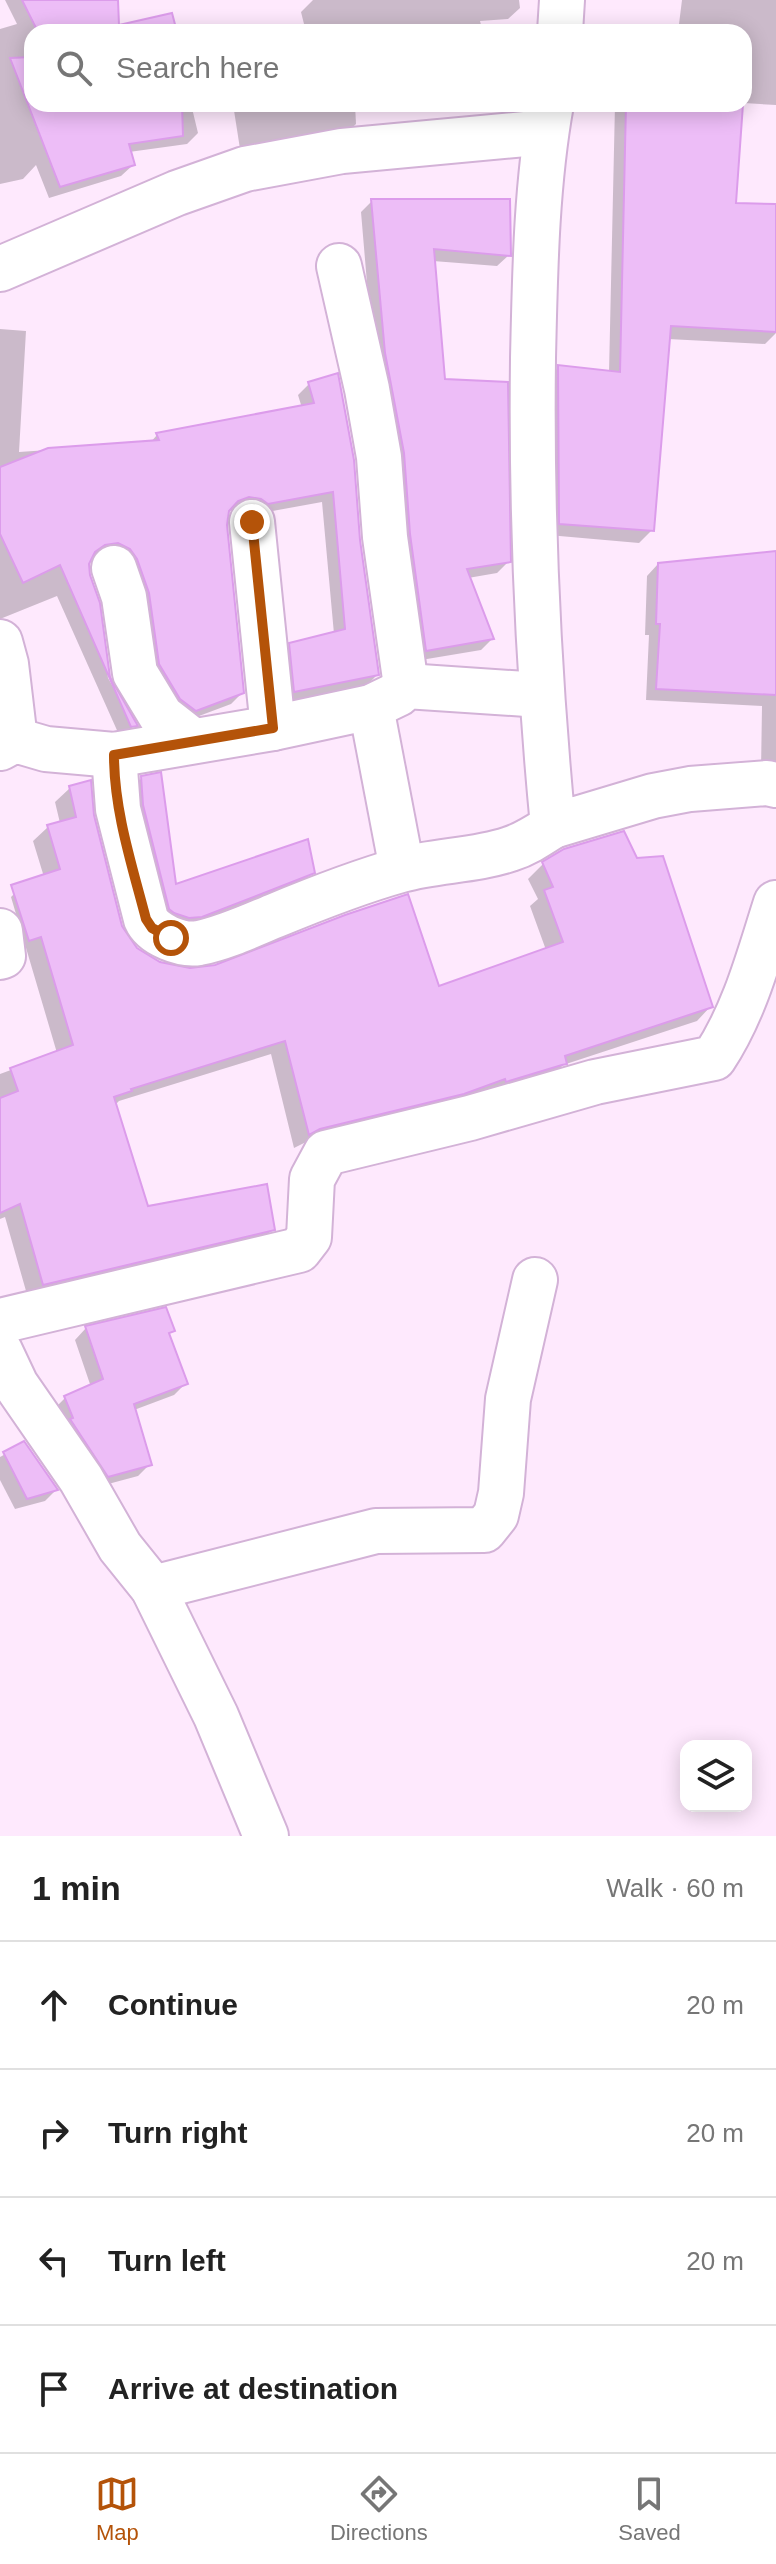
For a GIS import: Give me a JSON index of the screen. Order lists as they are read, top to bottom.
{
  "page": {
    "search": "Search here",
    "heading": ["1 min", "Walk · 60 m"],
    "list": [
      ["Continue", "20 m"],
      ["Turn right", "20 m"],
      ["Turn left", "20 m"],
      "Arrive at destination"
    ],
    "nav": ["Map", "Directions", "Saved"]
  }
}
